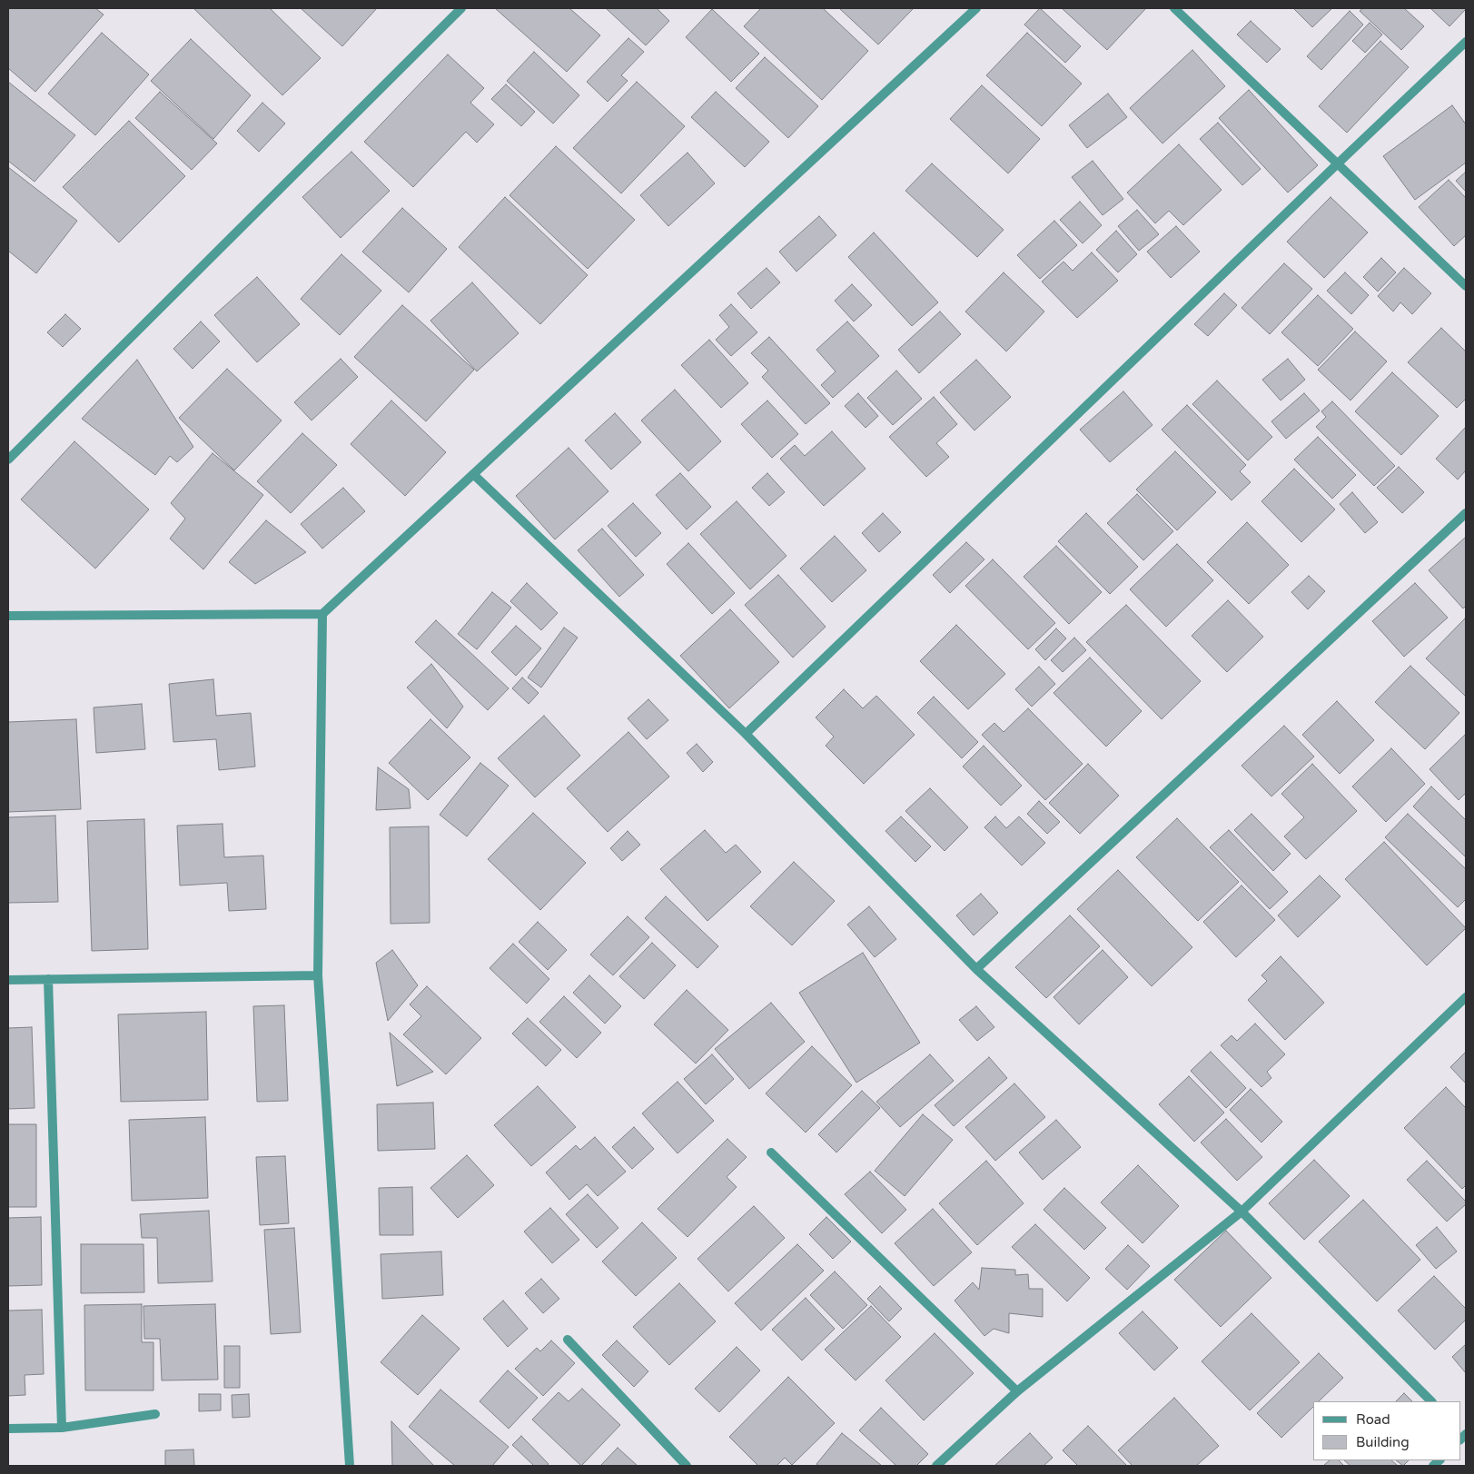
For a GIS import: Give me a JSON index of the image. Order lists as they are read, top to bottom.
{
  "legend": ["Road", "Building"]
}
